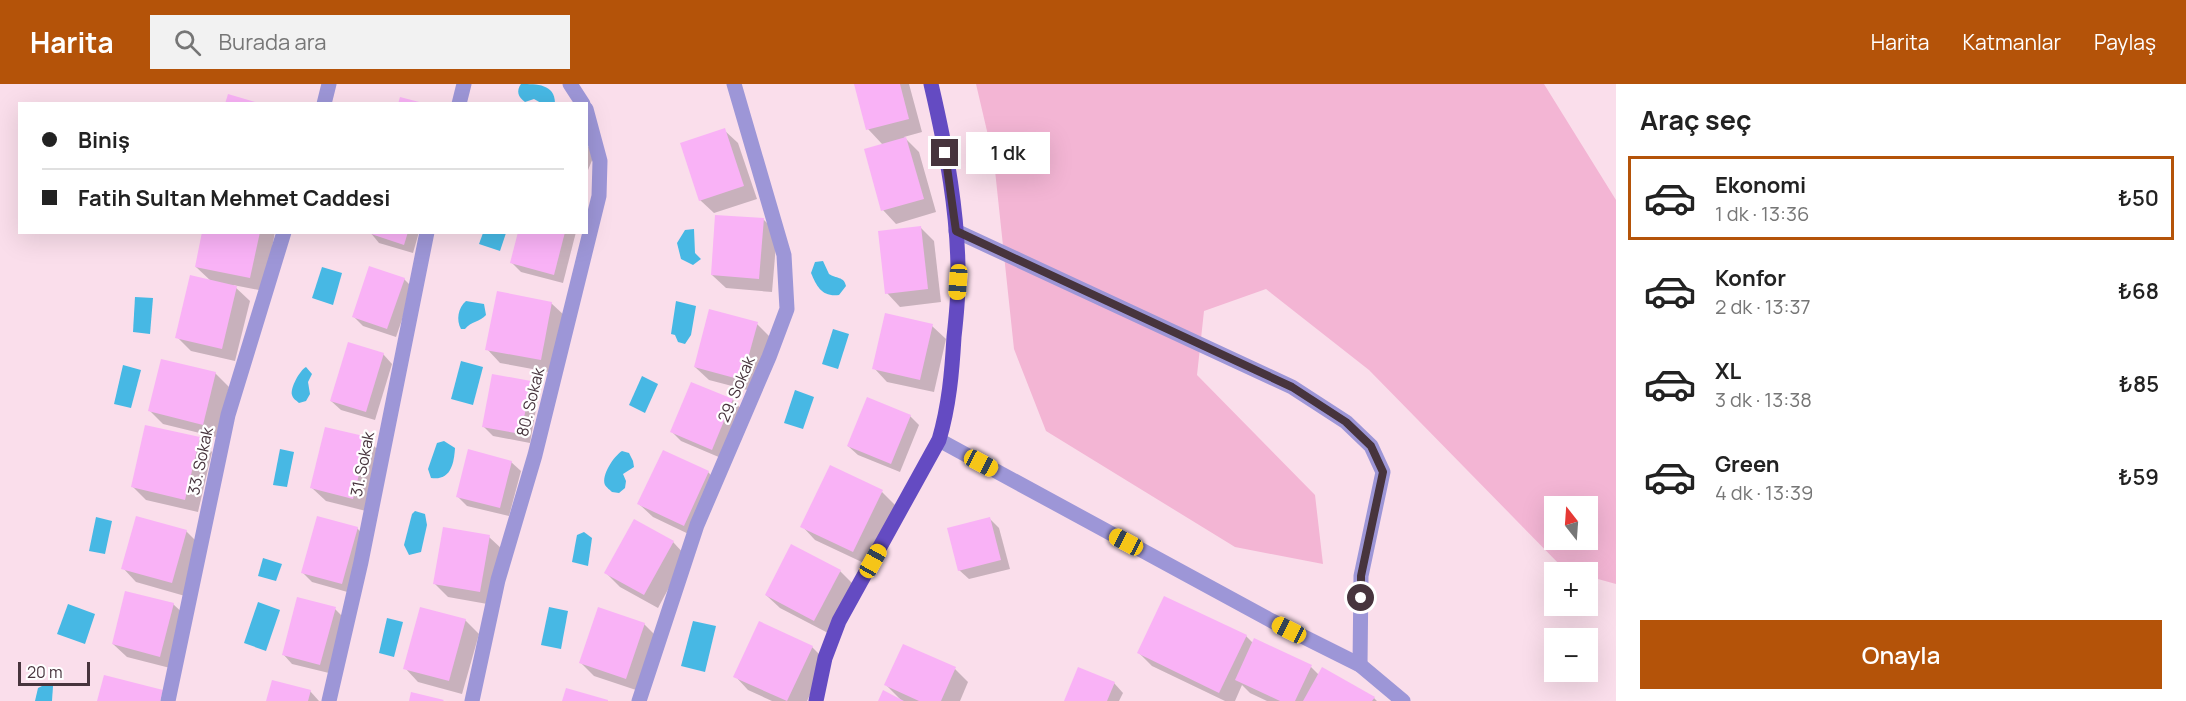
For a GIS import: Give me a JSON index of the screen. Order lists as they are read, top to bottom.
{
  "streets": {
    "street": [
      "29. Sokak",
      "80. Sokak",
      "33. Sokak",
      "31. Sokak"
    ]
  },
  "scale_bar": "20 m",
  "north": "top",
  "page": {
    "header": "Harita",
    "search": "Burada ara",
    "nav": ["Harita", "Katmanlar", "Paylaş"],
    "heading": "Araç seç",
    "banner": ["Biniş", "Fatih Sultan Mehmet Caddesi"],
    "bubble": "1 dk",
    "list": [
      {
        "name": "Ekonomi",
        "note": "1 dk · 13:36",
        "value": "₺50"
      },
      {
        "name": "Konfor",
        "note": "2 dk · 13:37",
        "value": "₺68"
      },
      {
        "name": "XL",
        "note": "3 dk · 13:38",
        "value": "₺85"
      },
      {
        "name": "Green",
        "note": "4 dk · 13:39",
        "value": "₺59"
      }
    ],
    "map_buttons": ["+", "−"],
    "buttons": "Onayla",
    "scale": "20 m"
  }
}
